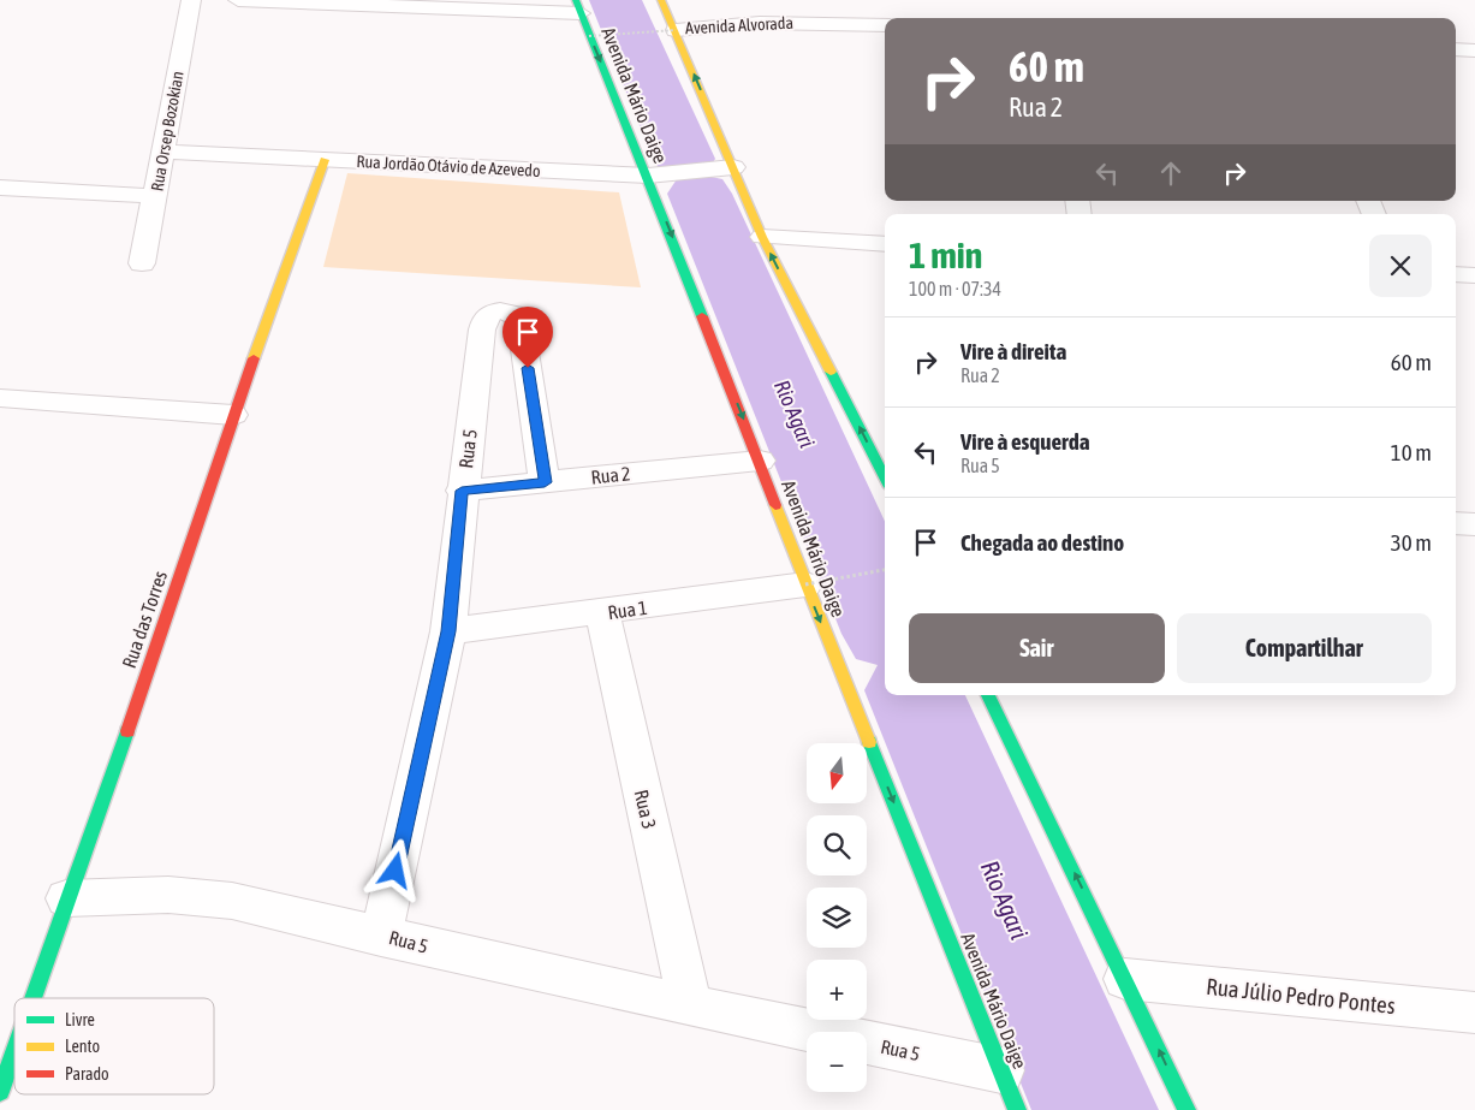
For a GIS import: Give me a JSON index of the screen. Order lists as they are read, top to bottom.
{
  "streets": {
    "street": [
      "Avenida Alvorada",
      "Avenida Mário Daige",
      "Rua Orsep Bozokian",
      "Rua Jordão Otávio de Azevedo",
      "Rua 5",
      "Rua 2",
      "Rua 1",
      "Rua das Torres",
      "Rua 3",
      "Rua Júlio Pedro Pontes"
    ]
  },
  "crossings": [
    ["Avenida Alvorada", "Avenida Mário Daige"],
    ["Avenida Mário Daige", "Rua Jordão Otávio de Azevedo"],
    ["Avenida Mário Daige", "Rua 5"],
    ["Avenida Mário Daige", "Rua 2"],
    ["Avenida Mário Daige", "Rua 1"],
    ["Rua Orsep Bozokian", "Rua Jordão Otávio de Azevedo"],
    ["Rua Jordão Otávio de Azevedo", "Rua das Torres"],
    ["Rua 5", "Rua 2"],
    ["Rua 5", "Rua 1"],
    ["Rua 5", "Rua 3"],
    ["Rua 1", "Rua 3"]
  ],
  "water": ["Rio Agari"],
  "legend": ["Livre", "Lento", "Parado"],
  "north": "bottom",
  "page": {
    "turn": ["60 m", "Rua 2"],
    "heading": ["1 min", "100 m · 07:34"],
    "list": [
      {
        "name": "Vire à direita",
        "note": "Rua 2",
        "value": "60 m"
      },
      {
        "name": "Vire à esquerda",
        "note": "Rua 5",
        "value": "10 m"
      },
      {
        "name": "Chegada ao destino",
        "value": "30 m"
      }
    ],
    "buttons": ["Sair", "Compartilhar"],
    "map_buttons": ["+", "−"]
  }
}
